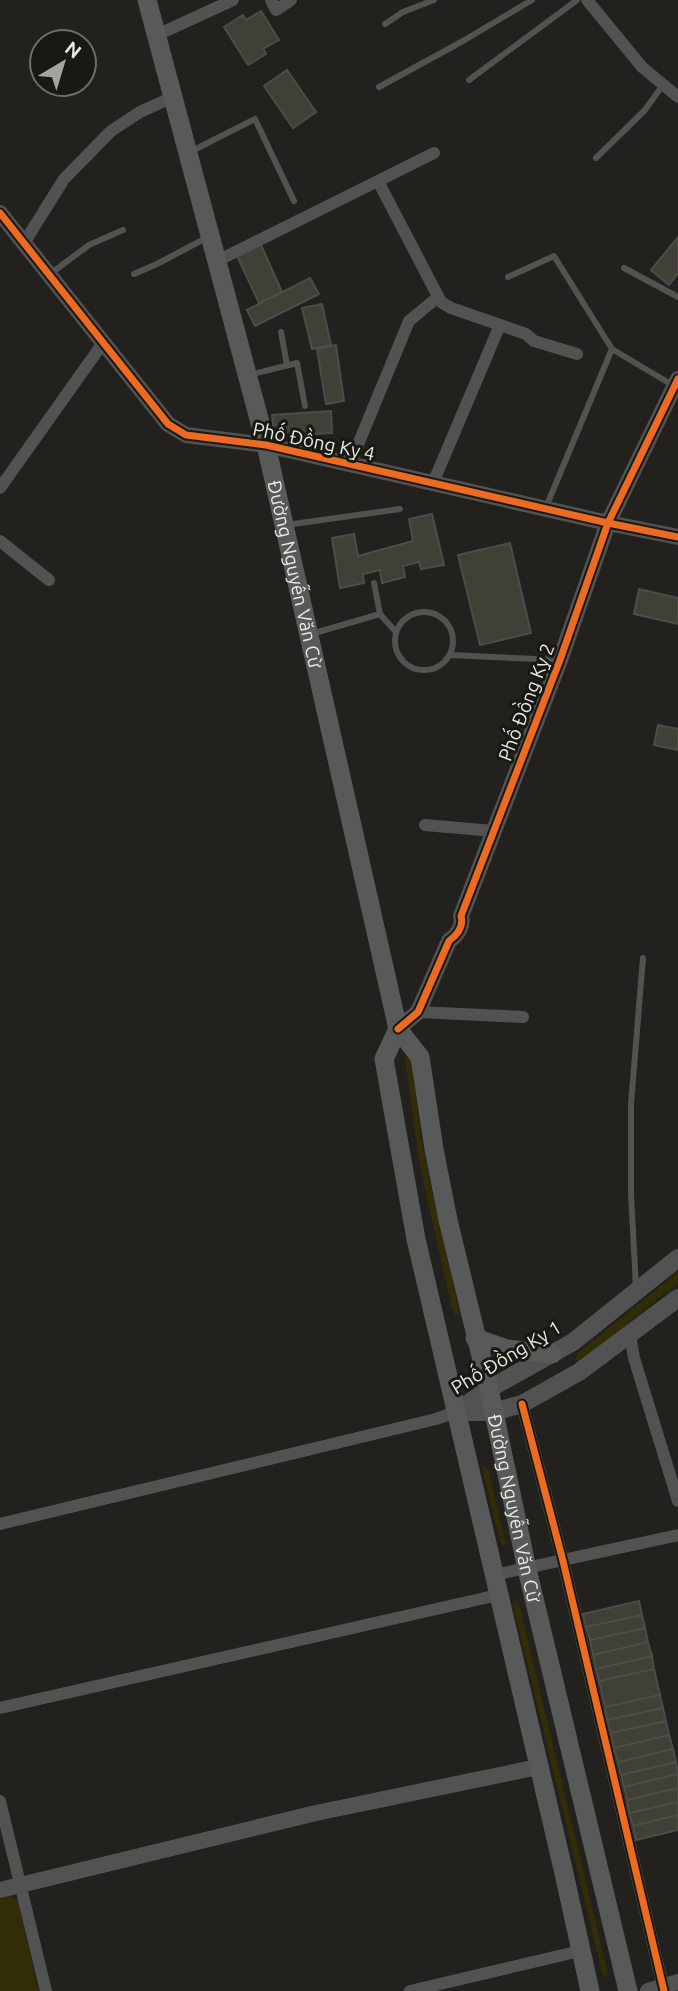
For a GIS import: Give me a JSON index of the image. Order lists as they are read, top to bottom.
{
  "streets": {
    "main road": ["Đường Nguyễn Văn Cừ", "Phố Đồng Kỵ 1"],
    "street": ["Phố Đồng Kỵ 4", "Phố Đồng Kỵ 2"]
  },
  "crossings": [
    ["Phố Đồng Kỵ 4", "Đường Nguyễn Văn Cừ"],
    ["Phố Đồng Kỵ 4", "Phố Đồng Kỵ 2"],
    ["Đường Nguyễn Văn Cừ", "Phố Đồng Kỵ 2"],
    ["Đường Nguyễn Văn Cừ", "Phố Đồng Kỵ 1"]
  ],
  "north": "top right"
}
